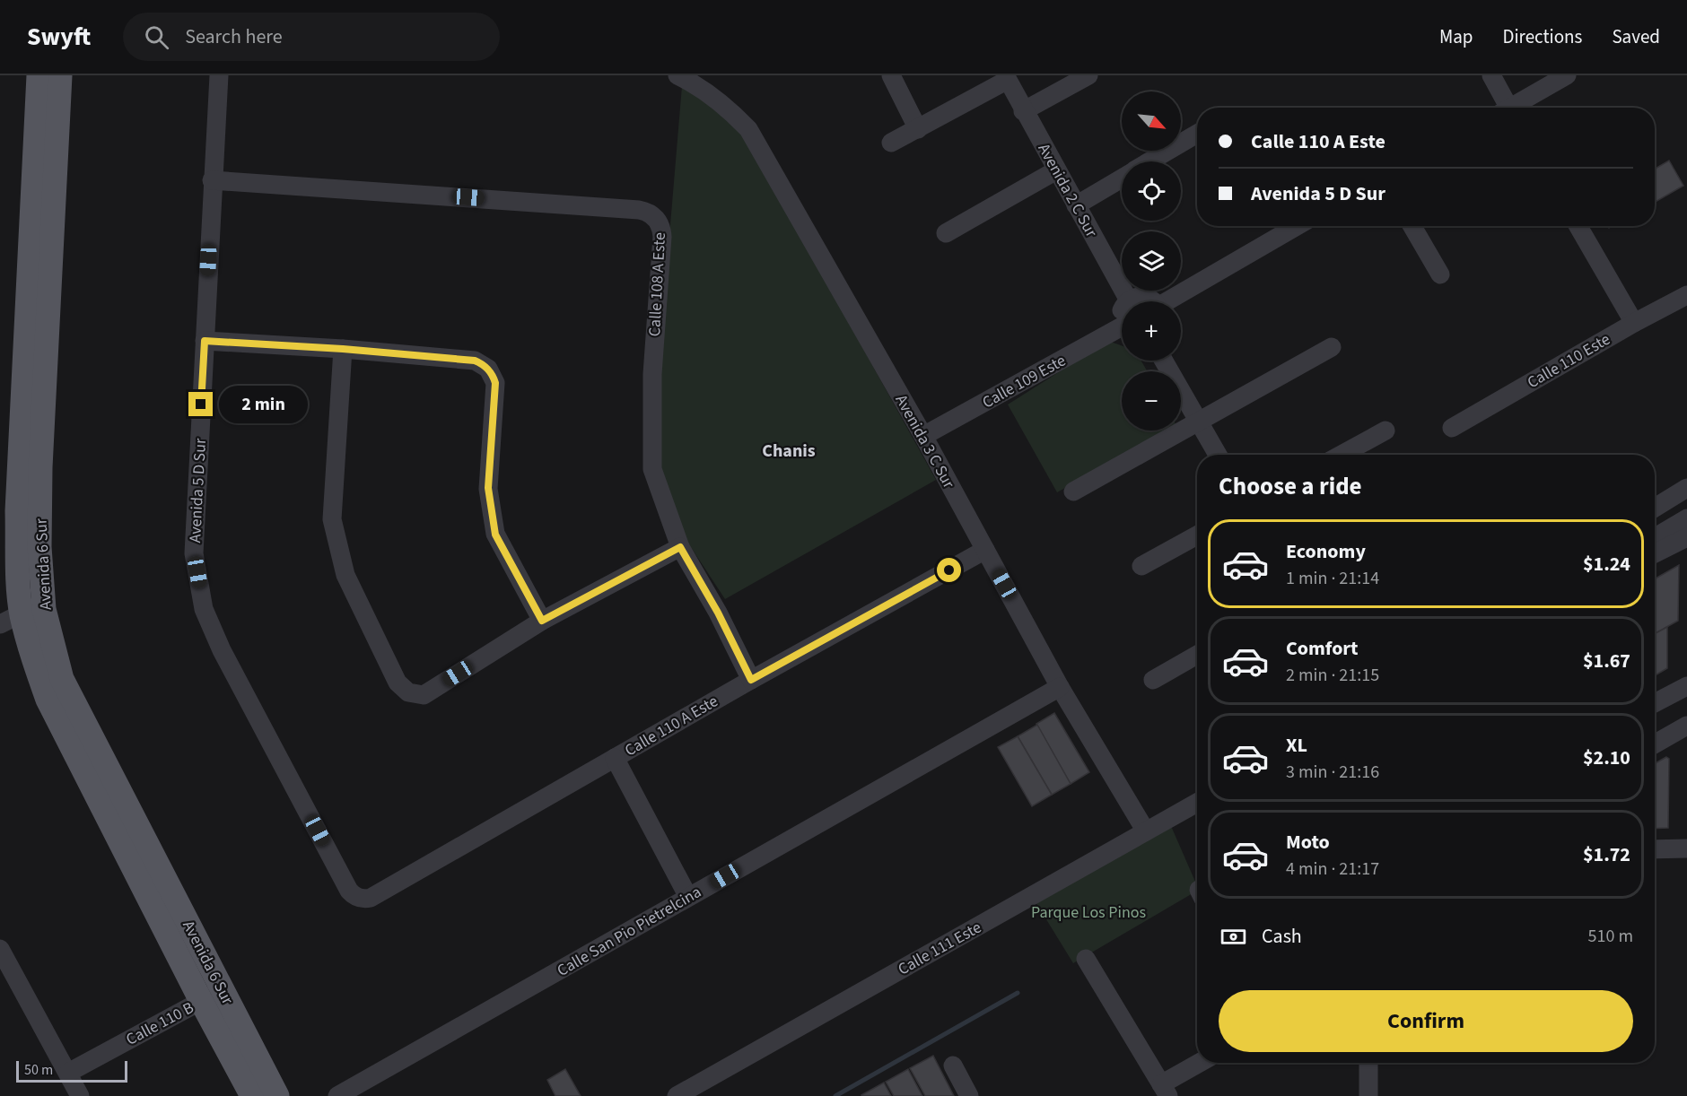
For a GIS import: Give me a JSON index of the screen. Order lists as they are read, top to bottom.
{
  "streets": {
    "main road": ["Avenida 6 Sur"],
    "street": [
      "Avenida 2 C Sur",
      "Calle 108 A Este",
      "Calle 110 Este",
      "Calle 109 Este",
      "Avenida 3 C Sur",
      "Avenida 5 D Sur",
      "Calle 110 A Este",
      "Calle San Pio Pietrelcina",
      "Calle 111 Este",
      "Calle 110 B"
    ]
  },
  "crossings": [
    ["Calle 108 A Este", "Avenida 5 D Sur"],
    ["Calle 108 A Este", "Calle 110 A Este"],
    ["Calle 109 Este", "Avenida 3 C Sur"],
    ["Avenida 3 C Sur", "Calle 110 A Este"],
    ["Avenida 3 C Sur", "Calle San Pio Pietrelcina"],
    ["Avenida 3 C Sur", "Calle 111 Este"],
    ["Avenida 5 D Sur", "Calle 110 A Este"],
    ["Avenida 6 Sur", "Calle 110 B"]
  ],
  "districts": ["Chanis"],
  "parks": ["Parque Los Pinos"],
  "scale_bar": "50 m",
  "north": "bottom right",
  "page": {
    "header": "Swyft",
    "search": "Search here",
    "nav": ["Map", "Directions", "Saved"],
    "map_buttons": ["+", "−"],
    "banner": ["Calle 110 A Este", "Avenida 5 D Sur"],
    "bubble": "2 min",
    "heading": "Choose a ride",
    "list": [
      {
        "name": "Economy",
        "note": "1 min · 21:14",
        "value": "$1.24"
      },
      {
        "name": "Comfort",
        "note": "2 min · 21:15",
        "value": "$1.67"
      },
      {
        "name": "XL",
        "note": "3 min · 21:16",
        "value": "$2.10"
      },
      {
        "name": "Moto",
        "note": "4 min · 21:17",
        "value": "$1.72"
      }
    ],
    "pay": ["Cash", "510 m"],
    "buttons": "Confirm",
    "scale": "50 m"
  }
}
